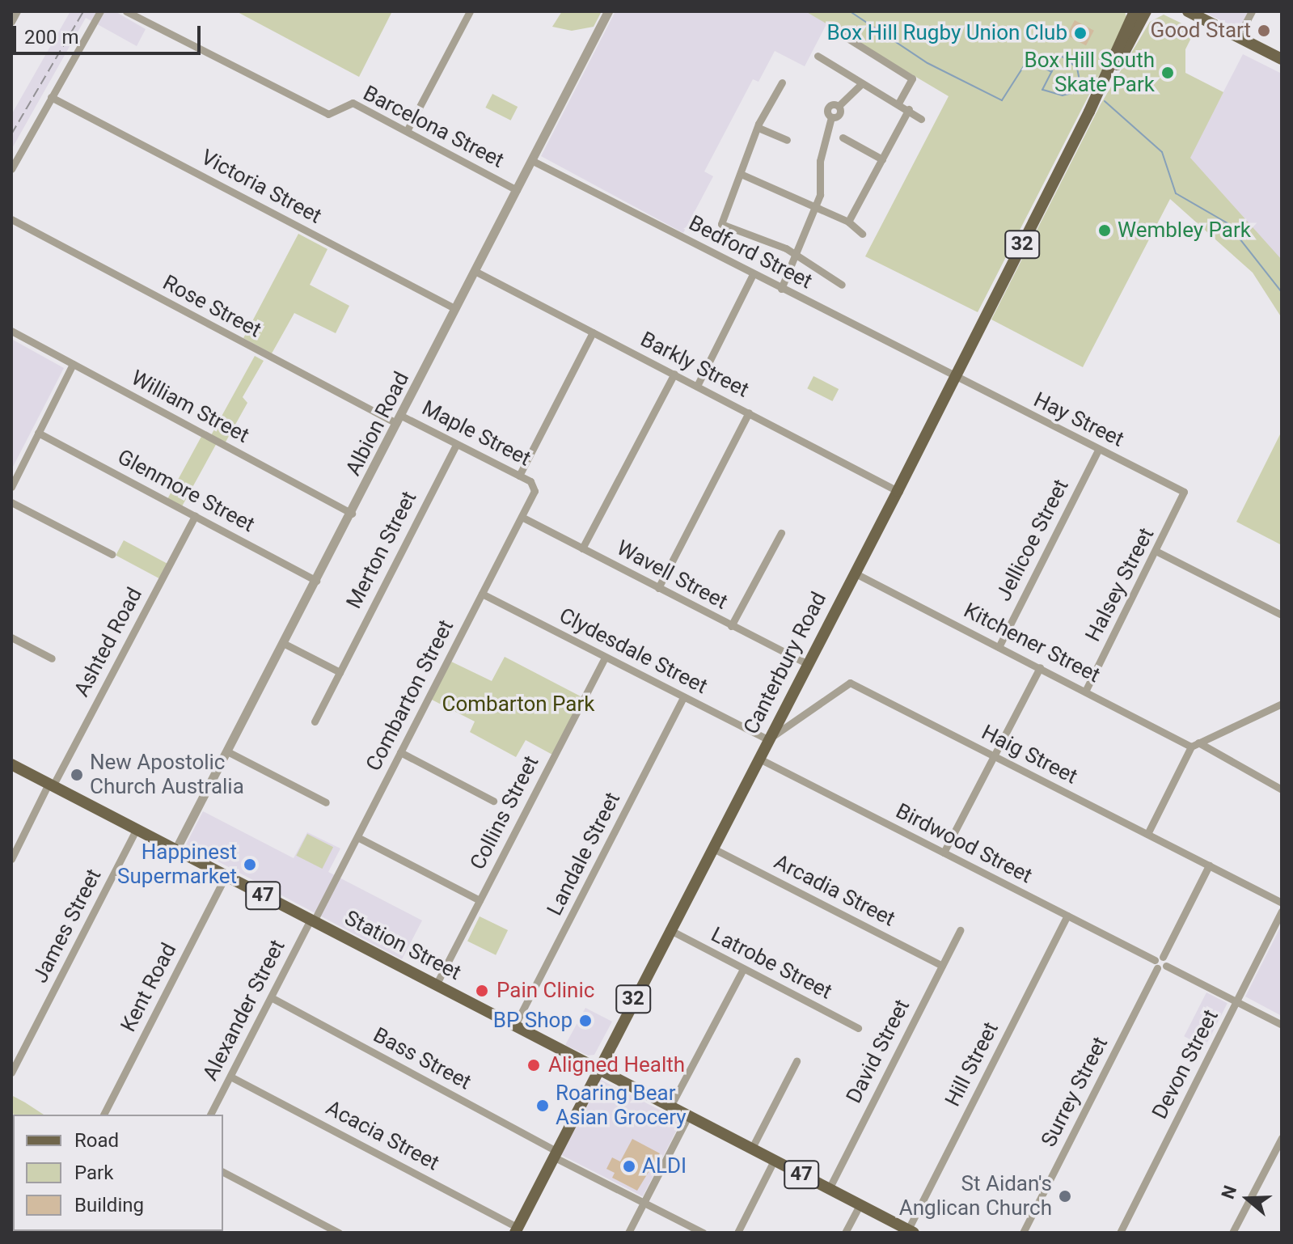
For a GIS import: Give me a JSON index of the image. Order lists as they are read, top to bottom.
{
  "streets": {
    "main road": [
      "32",
      "Canterbury Road",
      "47",
      "Station Street"
    ],
    "street": [
      "Barcelona Street",
      "Victoria Street",
      "Bedford Street",
      "Rose Street",
      "Barkly Street",
      "William Street",
      "Hay Street",
      "Albion Road",
      "Maple Street",
      "Glenmore Street",
      "Jellicoe Street",
      "Merton Street",
      "Wavell Street",
      "Halsey Street",
      "Ashted Road",
      "Kitchener Street",
      "Clydesdale Street",
      "Combarton Street",
      "Haig Street",
      "Collins Street",
      "Birdwood Street",
      "Landale Street",
      "Arcadia Street",
      "James Street",
      "Latrobe Street",
      "Kent Road",
      "Alexander Street",
      "David Street",
      "Bass Street",
      "Hill Street",
      "Devon Street",
      "Surrey Street",
      "Acacia Street"
    ]
  },
  "crossings": [
    ["Barcelona Street", "Albion Road"],
    ["Victoria Street", "Albion Road"],
    ["Bedford Street", "Hay Street"],
    ["Bedford Street", "Albion Road"],
    ["Bedford Street", "Canterbury Road"],
    ["Rose Street", "Albion Road"],
    ["Rose Street", "Maple Street"],
    ["Barkly Street", "Albion Road"],
    ["Barkly Street", "Canterbury Road"],
    ["William Street", "Albion Road"],
    ["Hay Street", "Jellicoe Street"],
    ["Hay Street", "Halsey Street"],
    ["Hay Street", "Canterbury Road"],
    ["Albion Road", "Maple Street"],
    ["Albion Road", "Glenmore Street"],
    ["Albion Road", "Station Street"],
    ["Maple Street", "Merton Street"],
    ["Maple Street", "Combarton Street"],
    ["Glenmore Street", "Ashted Road"],
    ["Jellicoe Street", "Kitchener Street"],
    ["Wavell Street", "Canterbury Road"],
    ["Wavell Street", "Combarton Street"],
    ["Halsey Street", "Kitchener Street"],
    ["Ashted Road", "Station Street"],
    ["Kitchener Street", "Canterbury Road"],
    ["Clydesdale Street", "Canterbury Road"],
    ["Clydesdale Street", "Combarton Street"],
    ["Clydesdale Street", "Haig Street"],
    ["Clydesdale Street", "Collins Street"],
    ["Clydesdale Street", "Landale Street"],
    ["Canterbury Road", "Haig Street"],
    ["Canterbury Road", "Birdwood Street"],
    ["Canterbury Road", "Arcadia Street"],
    ["Canterbury Road", "Station Street"],
    ["Canterbury Road", "Latrobe Street"],
    ["Canterbury Road", "Bass Street"],
    ["Canterbury Road", "Acacia Street"],
    ["Combarton Street", "Station Street"],
    ["Combarton Street", "Alexander Street"],
    ["Haig Street", "Surrey Street"],
    ["Collins Street", "Station Street"],
    ["Birdwood Street", "Hill Street"],
    ["Birdwood Street", "Devon Street"],
    ["Birdwood Street", "Surrey Street"],
    ["Landale Street", "Station Street"],
    ["Arcadia Street", "David Street"],
    ["James Street", "Station Street"],
    ["Station Street", "Kent Road"],
    ["Station Street", "Alexander Street"],
    ["Station Street", "David Street"],
    ["Station Street", "Hill Street"],
    ["Alexander Street", "Bass Street"],
    ["Alexander Street", "Acacia Street"]
  ],
  "parks": ["Combarton Park"],
  "places": [
    "Good Start",
    "Box Hill Rugby Union Club",
    "Box Hill South Skate Park",
    "Wembley Park",
    "New Apostolic Church Australia",
    "Happinest Supermarket",
    "Pain Clinic",
    "BP Shop",
    "Aligned Health",
    "Roaring Bear Asian Grocery",
    "ALDI",
    "St Aidan's Anglican Church"
  ],
  "legend": ["Road", "Park", "Building"],
  "scale_bar": "200 m",
  "north": "left"
}
